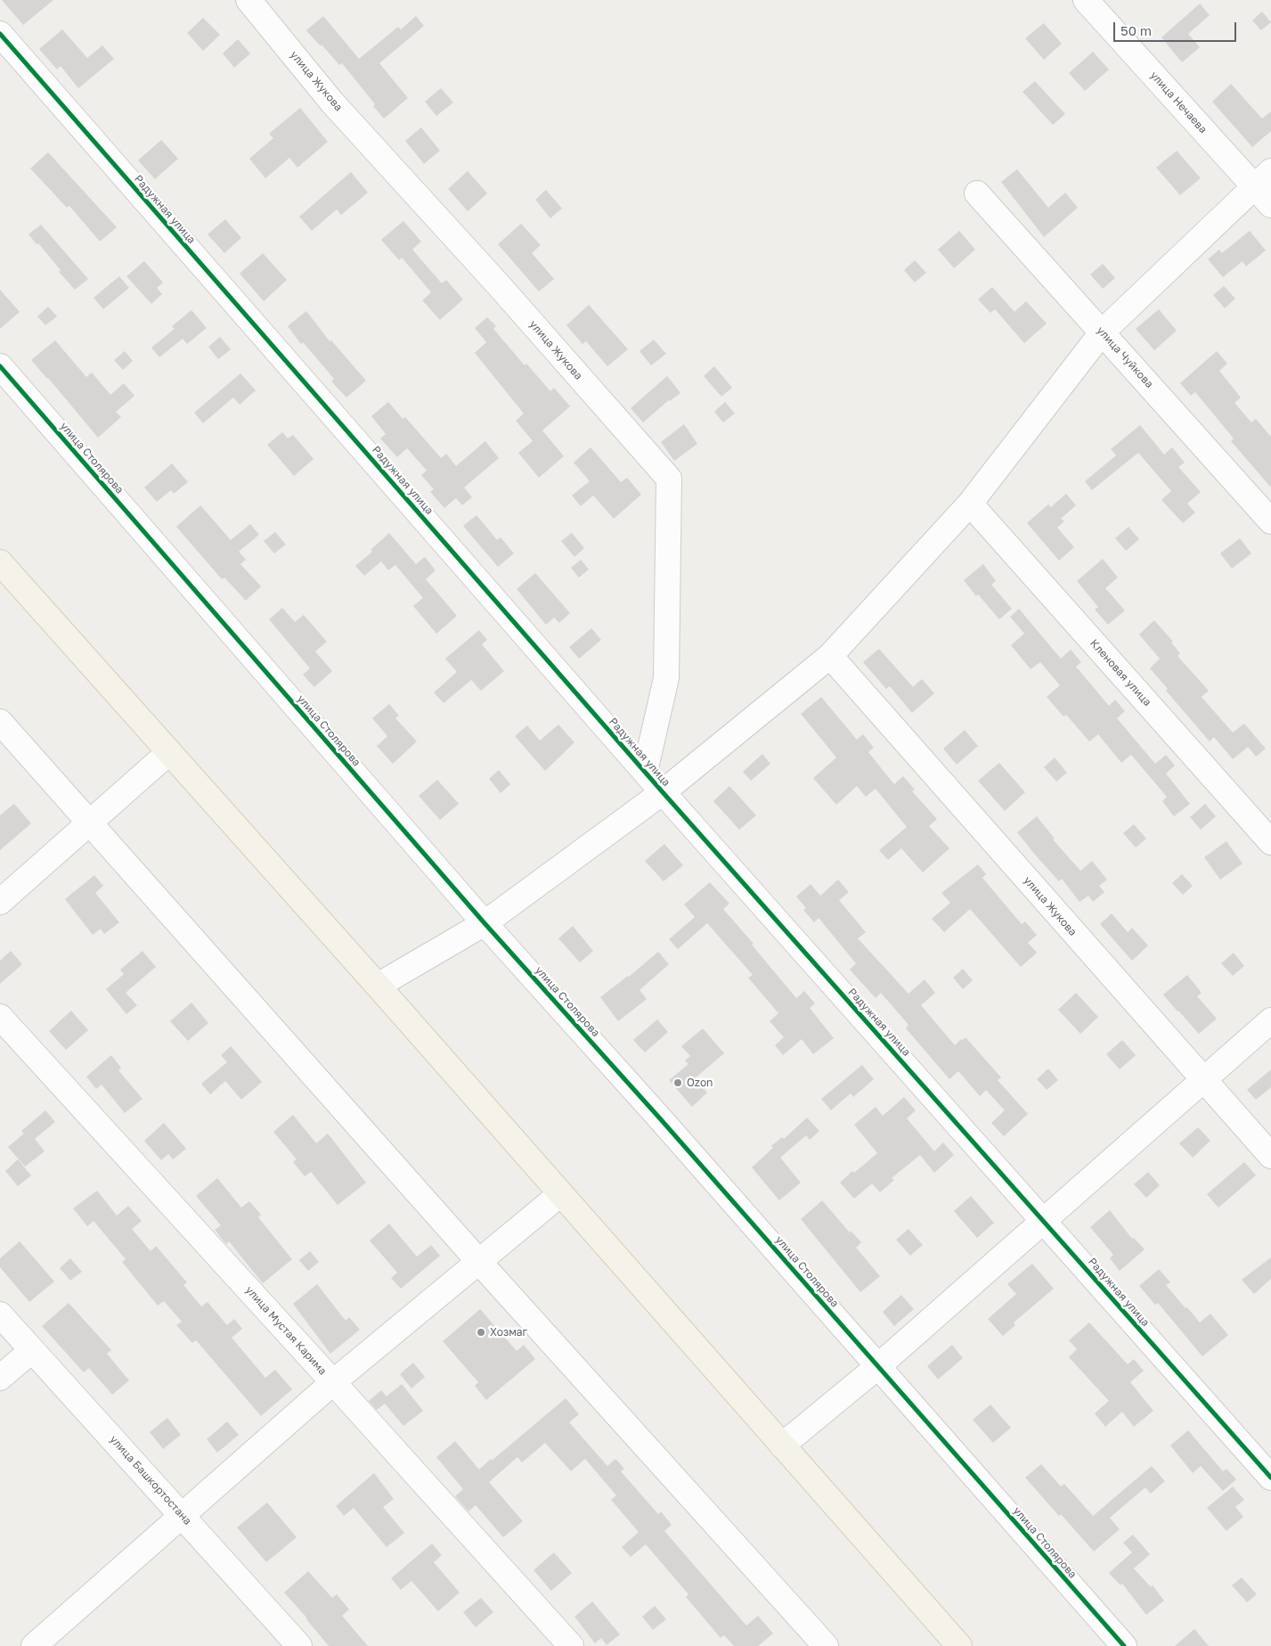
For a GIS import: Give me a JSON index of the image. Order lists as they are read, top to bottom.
{
  "streets": {
    "street": [
      "улица Жукова",
      "улица Нечаева",
      "Радужная улица",
      "улица Чуйкова",
      "улица Столярова",
      "Кленовая улица",
      "улица Мустая Карима",
      "улица Башкортостана"
    ]
  },
  "crossings": [
    ["улица Жукова", "Радужная улица"]
  ],
  "places": ["Ozon", "Хозмаг"],
  "scale_bar": "50 m"
}
